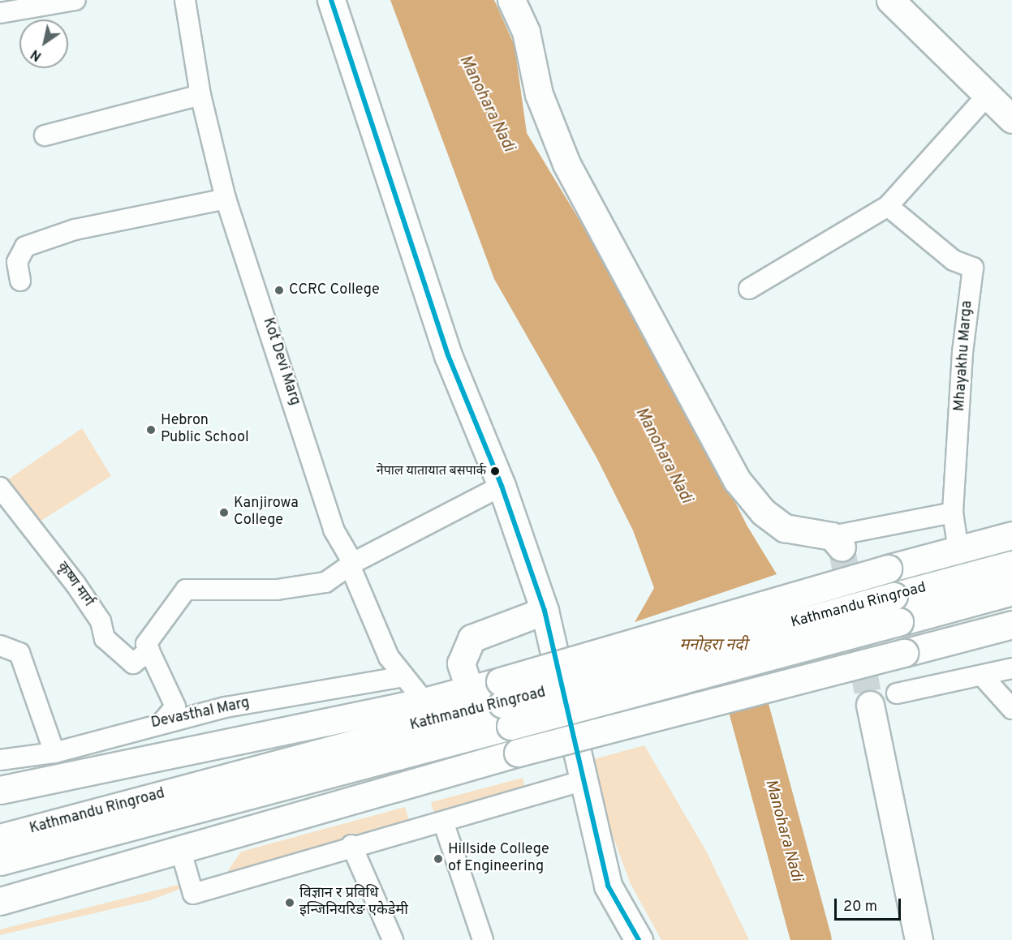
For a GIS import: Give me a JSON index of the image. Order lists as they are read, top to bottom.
{
  "streets": {
    "main road": ["Kathmandu Ringroad"],
    "street": [
      "Mhayakhu Marga",
      "Kot Devi Marg",
      "कृष्ण मार्ग",
      "Devasthal Marg"
    ]
  },
  "crossings": [
    ["Kot Devi Marg", "Devasthal Marg"]
  ],
  "water": ["Manohara Nadi", "मनोहरा नदी"],
  "places": [
    "CCRC College",
    "Hebron Public School",
    "नेपाल यातायात बसपार्क",
    "Kanjirowa College",
    "Hillside College of Engineering",
    "विज्ञान र प्रविधि इन्जिनियरिङ एकेडेमी"
  ],
  "scale_bar": "20 m",
  "north": "bottom left"
}
